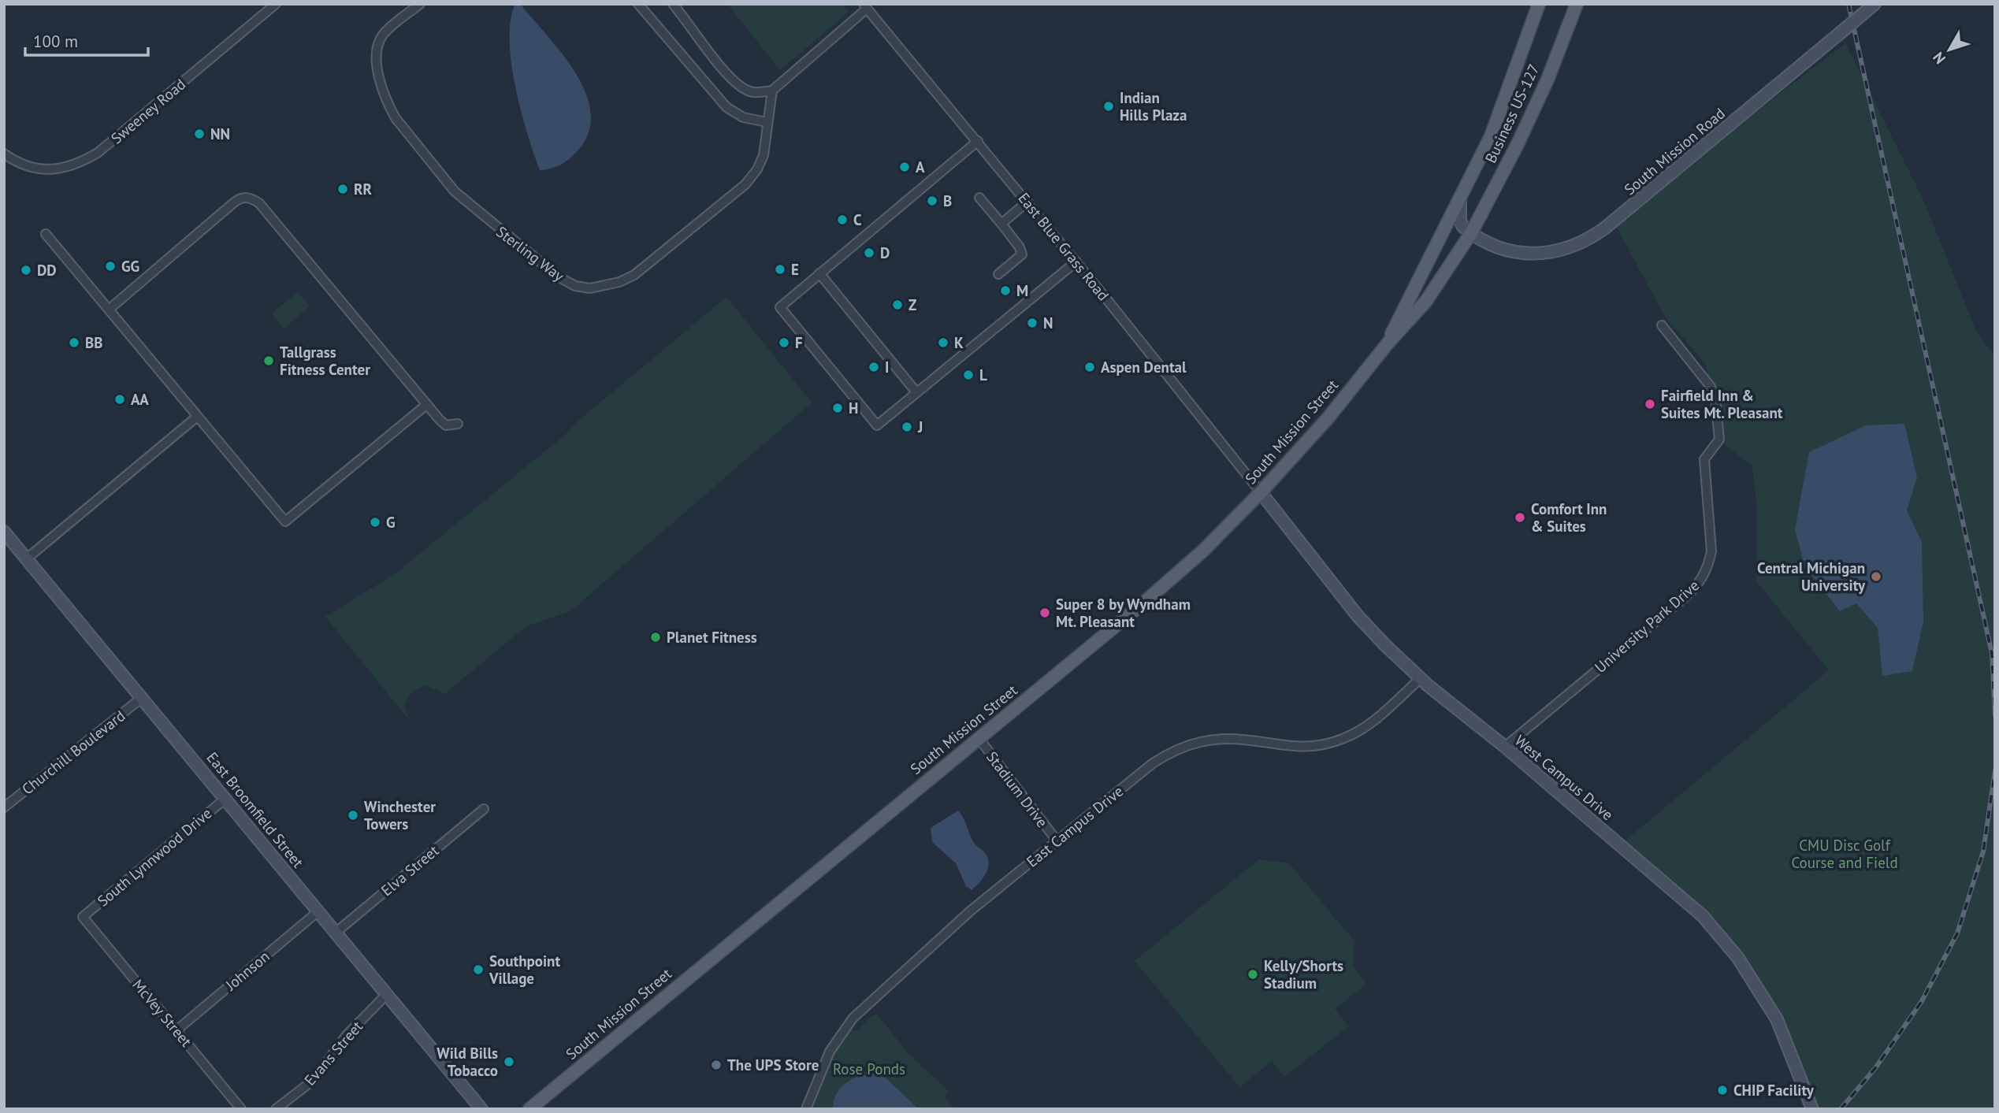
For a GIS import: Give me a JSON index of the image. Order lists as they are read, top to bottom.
{
  "streets": {
    "main road": [
      "Business US-127",
      "South Mission Road",
      "South Mission Street",
      "West Campus Drive",
      "East Broomfield Street"
    ],
    "street": [
      "Sweeney Road",
      "East Blue Grass Road",
      "Sterling Way",
      "University Park Drive",
      "Churchill Boulevard",
      "Stadium Drive",
      "East Campus Drive",
      "South Lynnwood Drive",
      "Elva Street",
      "Johnson",
      "McVey Street",
      "Evans Street"
    ]
  },
  "crossings": [
    ["Business US-127", "South Mission Road"],
    ["Business US-127", "South Mission Street"],
    ["South Mission Road", "South Mission Street"],
    ["East Blue Grass Road", "South Mission Street"],
    ["East Blue Grass Road", "West Campus Drive"],
    ["South Mission Street", "West Campus Drive"],
    ["South Mission Street", "Stadium Drive"],
    ["University Park Drive", "West Campus Drive"],
    ["Churchill Boulevard", "East Broomfield Street"],
    ["West Campus Drive", "East Campus Drive"],
    ["Stadium Drive", "East Campus Drive"],
    ["East Broomfield Street", "South Lynnwood Drive"],
    ["East Broomfield Street", "Elva Street"],
    ["East Broomfield Street", "Johnson"],
    ["East Broomfield Street", "Evans Street"],
    ["South Lynnwood Drive", "McVey Street"],
    ["Johnson", "McVey Street"]
  ],
  "parks": ["CMU Disc Golf Course and Field", "Rose Ponds"],
  "places": [
    "Indian Hills Plaza",
    "NN",
    "A",
    "RR",
    "B",
    "C",
    "D",
    "GG",
    "E",
    "DD",
    "M",
    "Z",
    "N",
    "BB",
    "F",
    "K",
    "Tallgrass Fitness Center",
    "I",
    "Aspen Dental",
    "L",
    "AA",
    "Fairfield Inn & Suites Mt. Pleasant",
    "H",
    "J",
    "Comfort Inn & Suites",
    "G",
    "Central Michigan University",
    "Super 8 by Wyndham Mt. Pleasant",
    "Planet Fitness",
    "Winchester Towers",
    "Southpoint Village",
    "Kelly/Shorts Stadium",
    "Wild Bills Tobacco",
    "The UPS Store",
    "CHIP Facility"
  ],
  "scale_bar": "100 m",
  "north": "bottom left"
}
